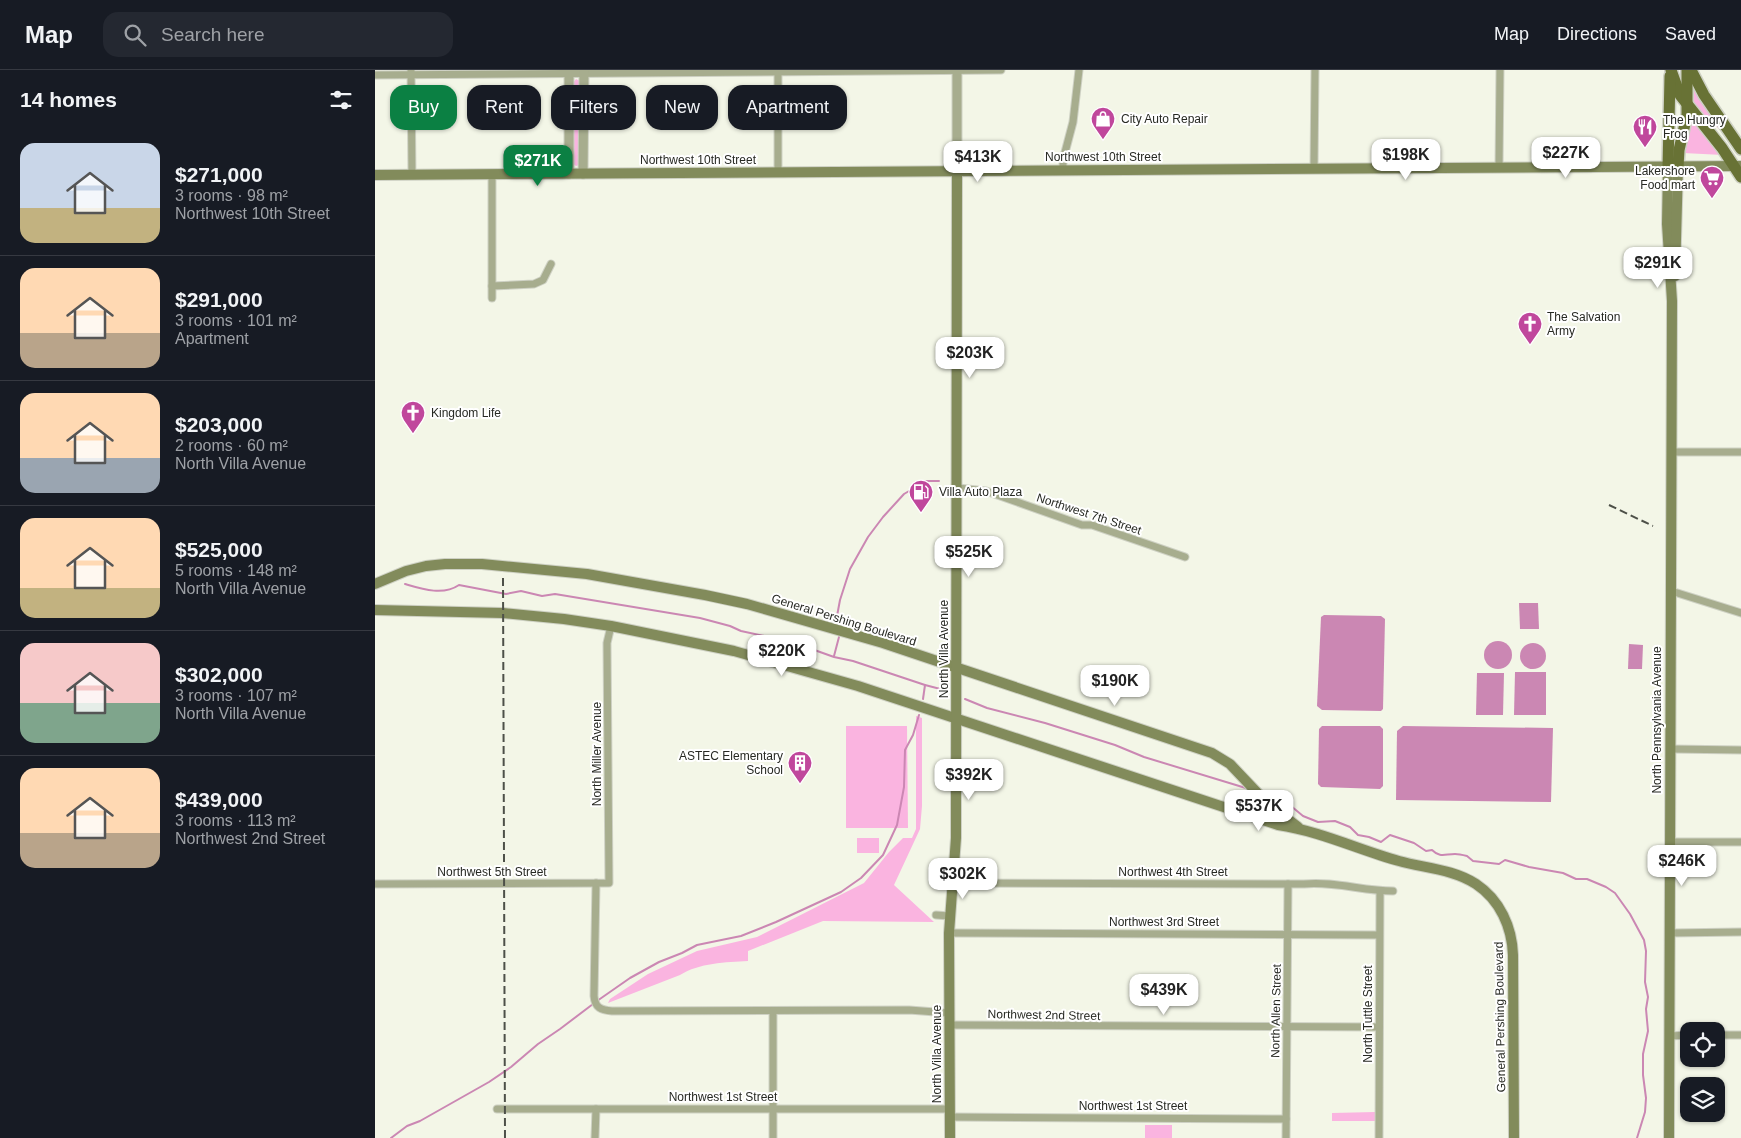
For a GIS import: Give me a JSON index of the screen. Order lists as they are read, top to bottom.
{
  "streets": {
    "main road": [
      "Northwest 10th Street",
      "General Pershing Boulevard",
      "North Villa Avenue",
      "North Pennsylvania Avenue"
    ],
    "street": [
      "Northwest 7th Street",
      "North Miller Avenue",
      "Northwest 5th Street",
      "Northwest 4th Street",
      "Northwest 3rd Street",
      "North Allen Street",
      "North Tuttle Street",
      "Northwest 2nd Street",
      "Northwest 1st Street"
    ]
  },
  "crossings": [
    ["Northwest 10th Street", "North Villa Avenue"],
    ["Northwest 10th Street", "North Pennsylvania Avenue"],
    ["Northwest 7th Street", "North Villa Avenue"],
    ["General Pershing Boulevard", "North Villa Avenue"],
    ["General Pershing Boulevard", "North Miller Avenue"],
    ["North Villa Avenue", "Northwest 4th Street"],
    ["North Villa Avenue", "Northwest 3rd Street"],
    ["North Villa Avenue", "Northwest 2nd Street"],
    ["North Villa Avenue", "Northwest 1st Street"],
    ["North Miller Avenue", "Northwest 5th Street"],
    ["Northwest 4th Street", "North Allen Street"],
    ["Northwest 4th Street", "North Tuttle Street"],
    ["Northwest 3rd Street", "North Allen Street"],
    ["Northwest 3rd Street", "North Tuttle Street"],
    ["North Allen Street", "Northwest 2nd Street"],
    ["North Allen Street", "Northwest 1st Street"],
    ["North Tuttle Street", "Northwest 2nd Street"]
  ],
  "places": {
    "shop": ["City Auto Repair"],
    "restaurant": ["The Hungry Frog"],
    "supermarket": ["Lakershore Food mart"],
    "church": ["The Salvation Army", "Kingdom Life"],
    "fuel station": ["Villa Auto Plaza"],
    "building": ["ASTEC Elementary School"]
  },
  "page": {
    "header": "Map",
    "search": "Search here",
    "nav": ["Map", "Directions", "Saved"],
    "heading": "14 homes",
    "chip": [
      "Buy",
      "Rent",
      "Filters",
      "New",
      "Apartment"
    ],
    "list": [
      {
        "name": "$271,000",
        "note": "3 rooms · 98 m² · Northwest 10th Street"
      },
      {
        "name": "$291,000",
        "note": "3 rooms · 101 m² · Apartment"
      },
      {
        "name": "$203,000",
        "note": "2 rooms · 60 m² · North Villa Avenue"
      },
      {
        "name": "$525,000",
        "note": "5 rooms · 148 m² · North Villa Avenue"
      },
      {
        "name": "$302,000",
        "note": "3 rooms · 107 m² · North Villa Avenue"
      },
      {
        "name": "$439,000",
        "note": "3 rooms · 113 m² · Northwest 2nd Street"
      }
    ],
    "price": [
      "$227K",
      "$198K",
      "$413K",
      "$271K",
      "$291K",
      "$203K",
      "$525K",
      "$220K",
      "$190K",
      "$392K",
      "$537K",
      "$246K",
      "$302K",
      "$439K"
    ]
  }
}
